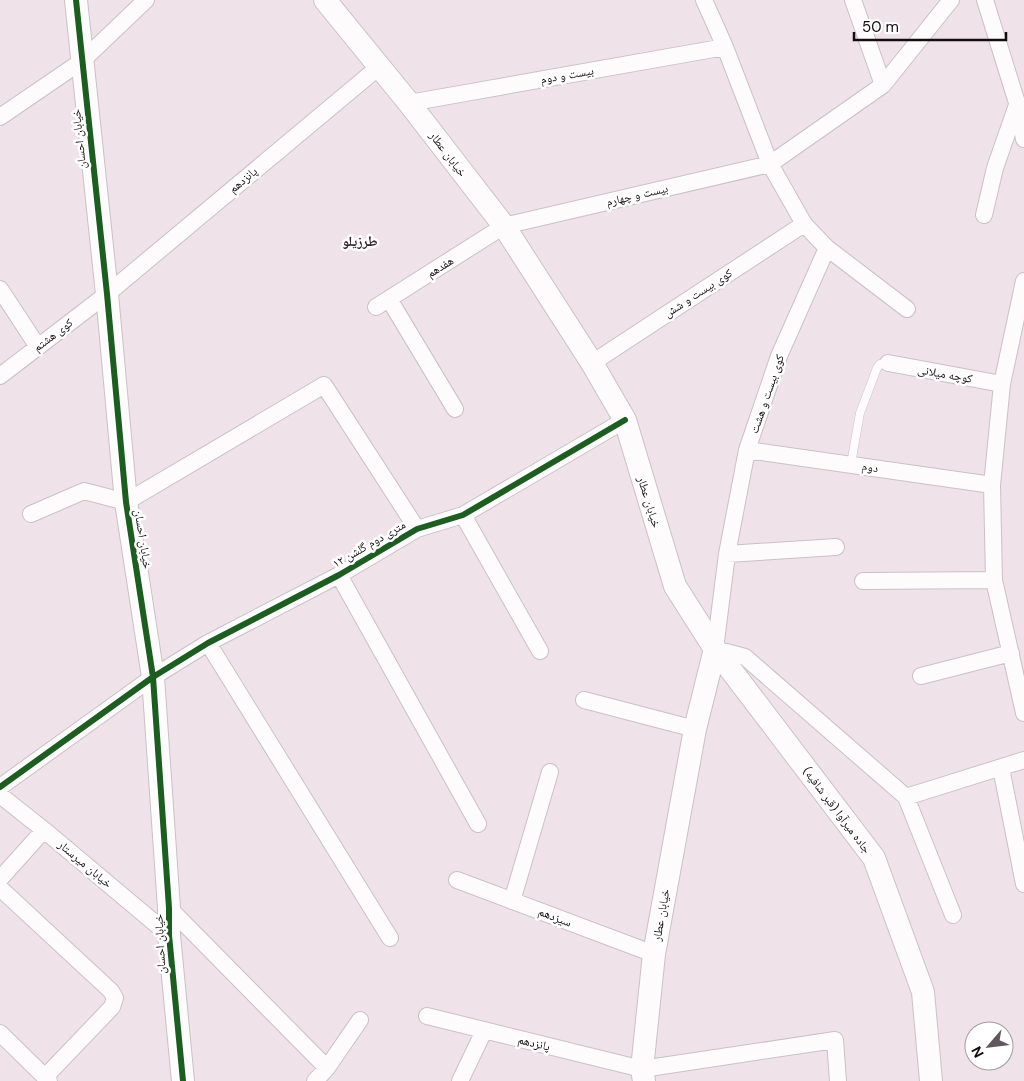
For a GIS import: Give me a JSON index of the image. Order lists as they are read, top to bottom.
{
  "streets": {
    "street": [
      "بیست و دوم",
      "خیابان احسان",
      "خیابان عطار",
      "پانزدهم",
      "بیست و چهارم",
      "هفدهم",
      "کوی بیست و شش",
      "کوی هشتم",
      "کوچه میلانی",
      "کوی بیست و هشت",
      "دوم",
      "۱۲ متری دوم گلشن",
      "جاده میرآوا (قبر شافیه)",
      "خیابان میرستار",
      "سیزدهم"
    ]
  },
  "crossings": [
    ["بیست و دوم", "خیابان عطار"],
    ["خیابان احسان", "پانزدهم"],
    ["خیابان احسان", "کوی هشتم"],
    ["خیابان احسان", "۱۲ متری دوم گلشن"],
    ["خیابان احسان", "خیابان میرستار"],
    ["خیابان عطار", "پانزدهم"],
    ["خیابان عطار", "بیست و چهارم"],
    ["خیابان عطار", "هفدهم"],
    ["خیابان عطار", "کوی بیست و شش"],
    ["خیابان عطار", "کوی بیست و هشت"],
    ["خیابان عطار", "۱۲ متری دوم گلشن"],
    ["خیابان عطار", "جاده میرآوا (قبر شافیه)"],
    ["خیابان عطار", "سیزدهم"],
    ["پانزدهم", "کوی هشتم"],
    ["بیست و چهارم", "هفدهم"],
    ["کوی بیست و هشت", "دوم"],
    ["کوی بیست و هشت", "جاده میرآوا (قبر شافیه)"]
  ],
  "districts": ["طرزیلو"],
  "scale_bar": "50 m",
  "north": "bottom left"
}
